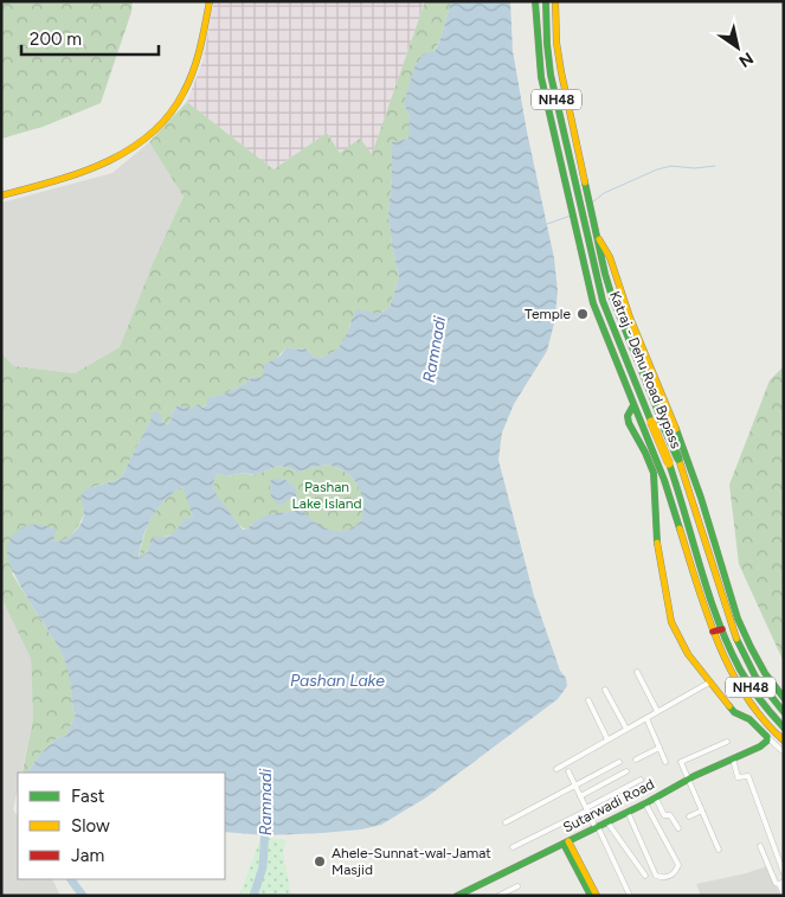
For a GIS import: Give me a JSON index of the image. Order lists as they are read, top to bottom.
{
  "streets": {
    "main road": ["NH48", "Katraj - Dehu Road Bypass", "Sutarwadi Road"]
  },
  "crossings": [
    ["NH48", "Katraj - Dehu Road Bypass"]
  ],
  "water": ["Ramnadi", "Pashan Lake"],
  "parks": ["Pashan Lake Island"],
  "places": ["Temple", "Ahele-Sunnat-wal-Jamat Masjid"],
  "legend": ["Fast", "Slow", "Jam"],
  "scale_bar": "200 m",
  "north": "bottom right"
}
